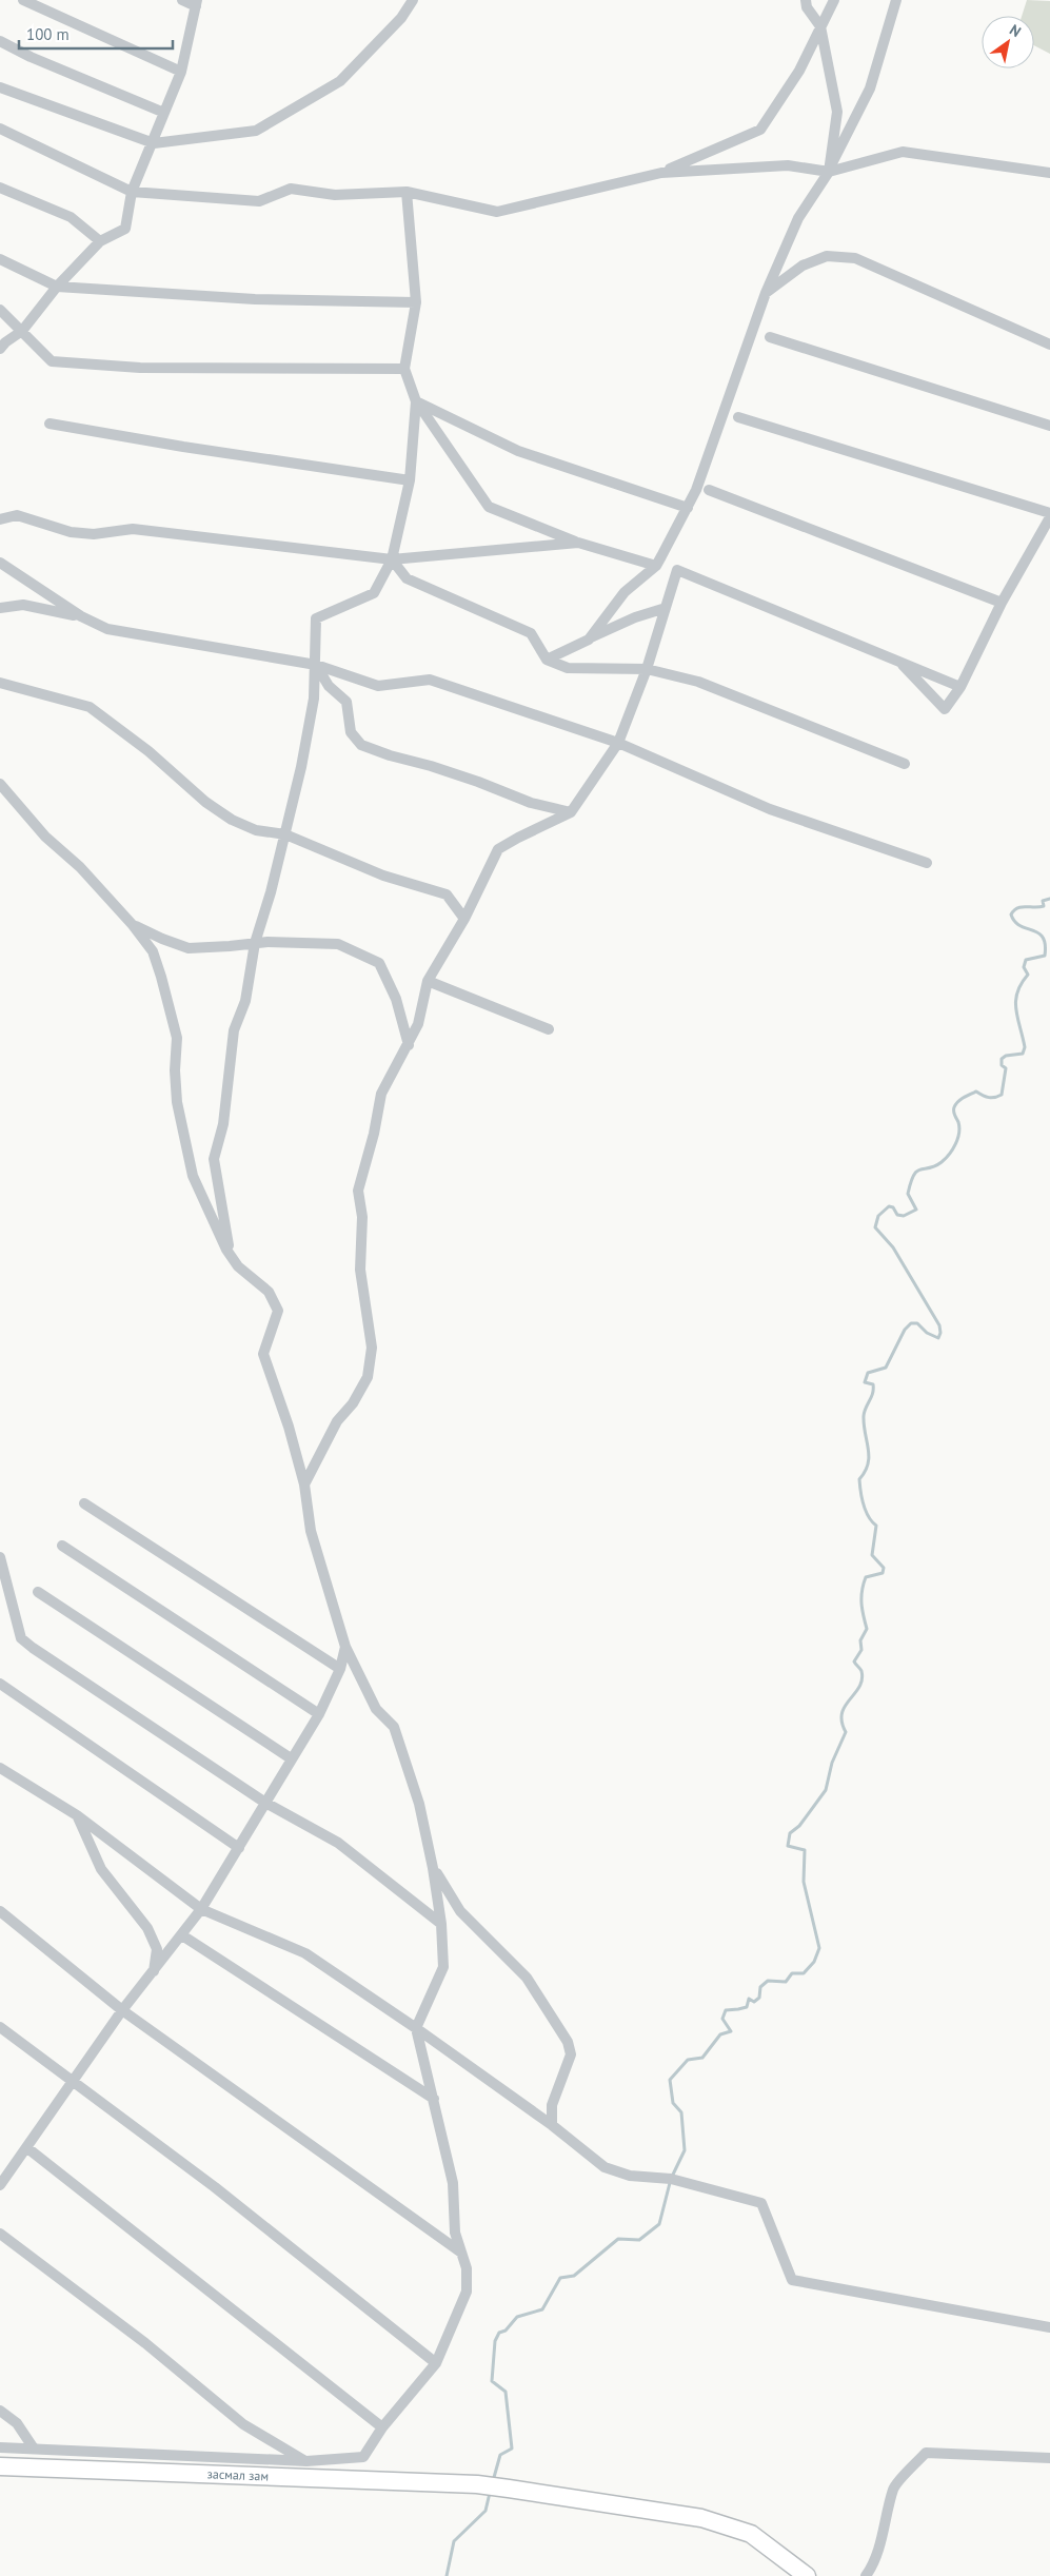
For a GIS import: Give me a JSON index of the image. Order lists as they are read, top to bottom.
{
  "streets": {
    "highway": ["засмал зам"]
  },
  "scale_bar": "100 m",
  "north": "top right"
}
